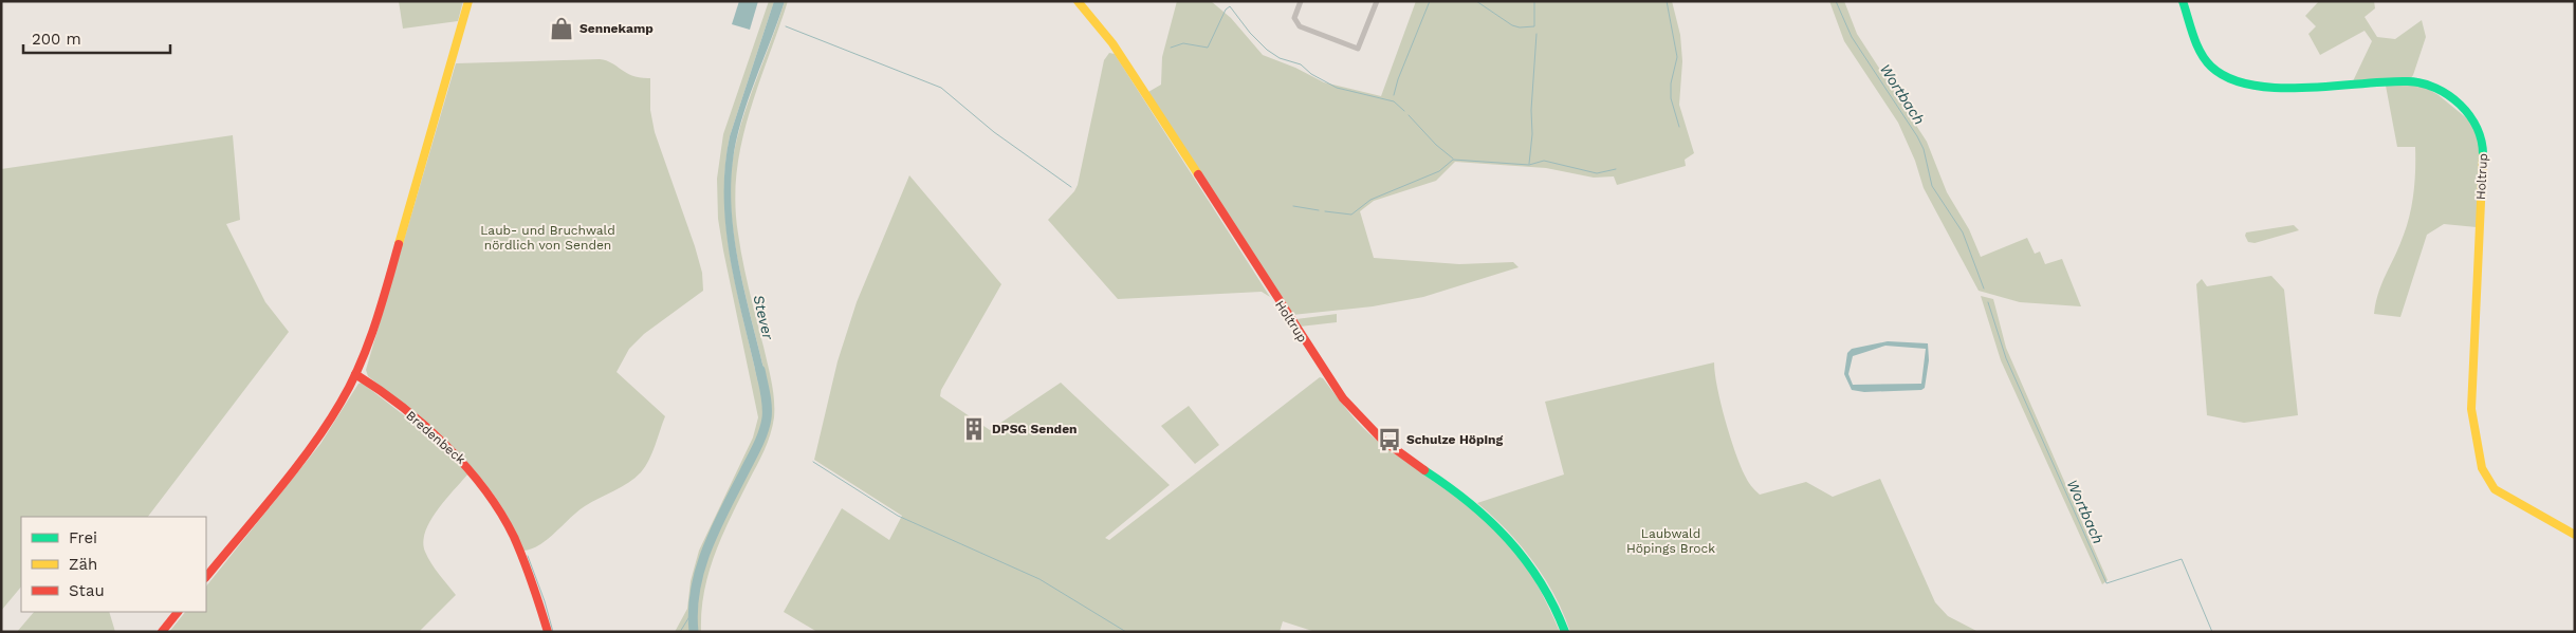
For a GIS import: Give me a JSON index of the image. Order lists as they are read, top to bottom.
{
  "streets": {
    "main road": ["Holtrup", "Bredenbeck"]
  },
  "water": ["Wortbach", "Stever"],
  "parks": ["Laub- und Bruchwald nördlich von Senden", "Laubwald Höpings Brock"],
  "places": {
    "shop": ["Sennekamp"],
    "building": ["DPSG Senden"],
    "bus stop": ["Schulze Höping"]
  },
  "legend": ["Frei", "Zäh", "Stau"],
  "scale_bar": "200 m"
}
